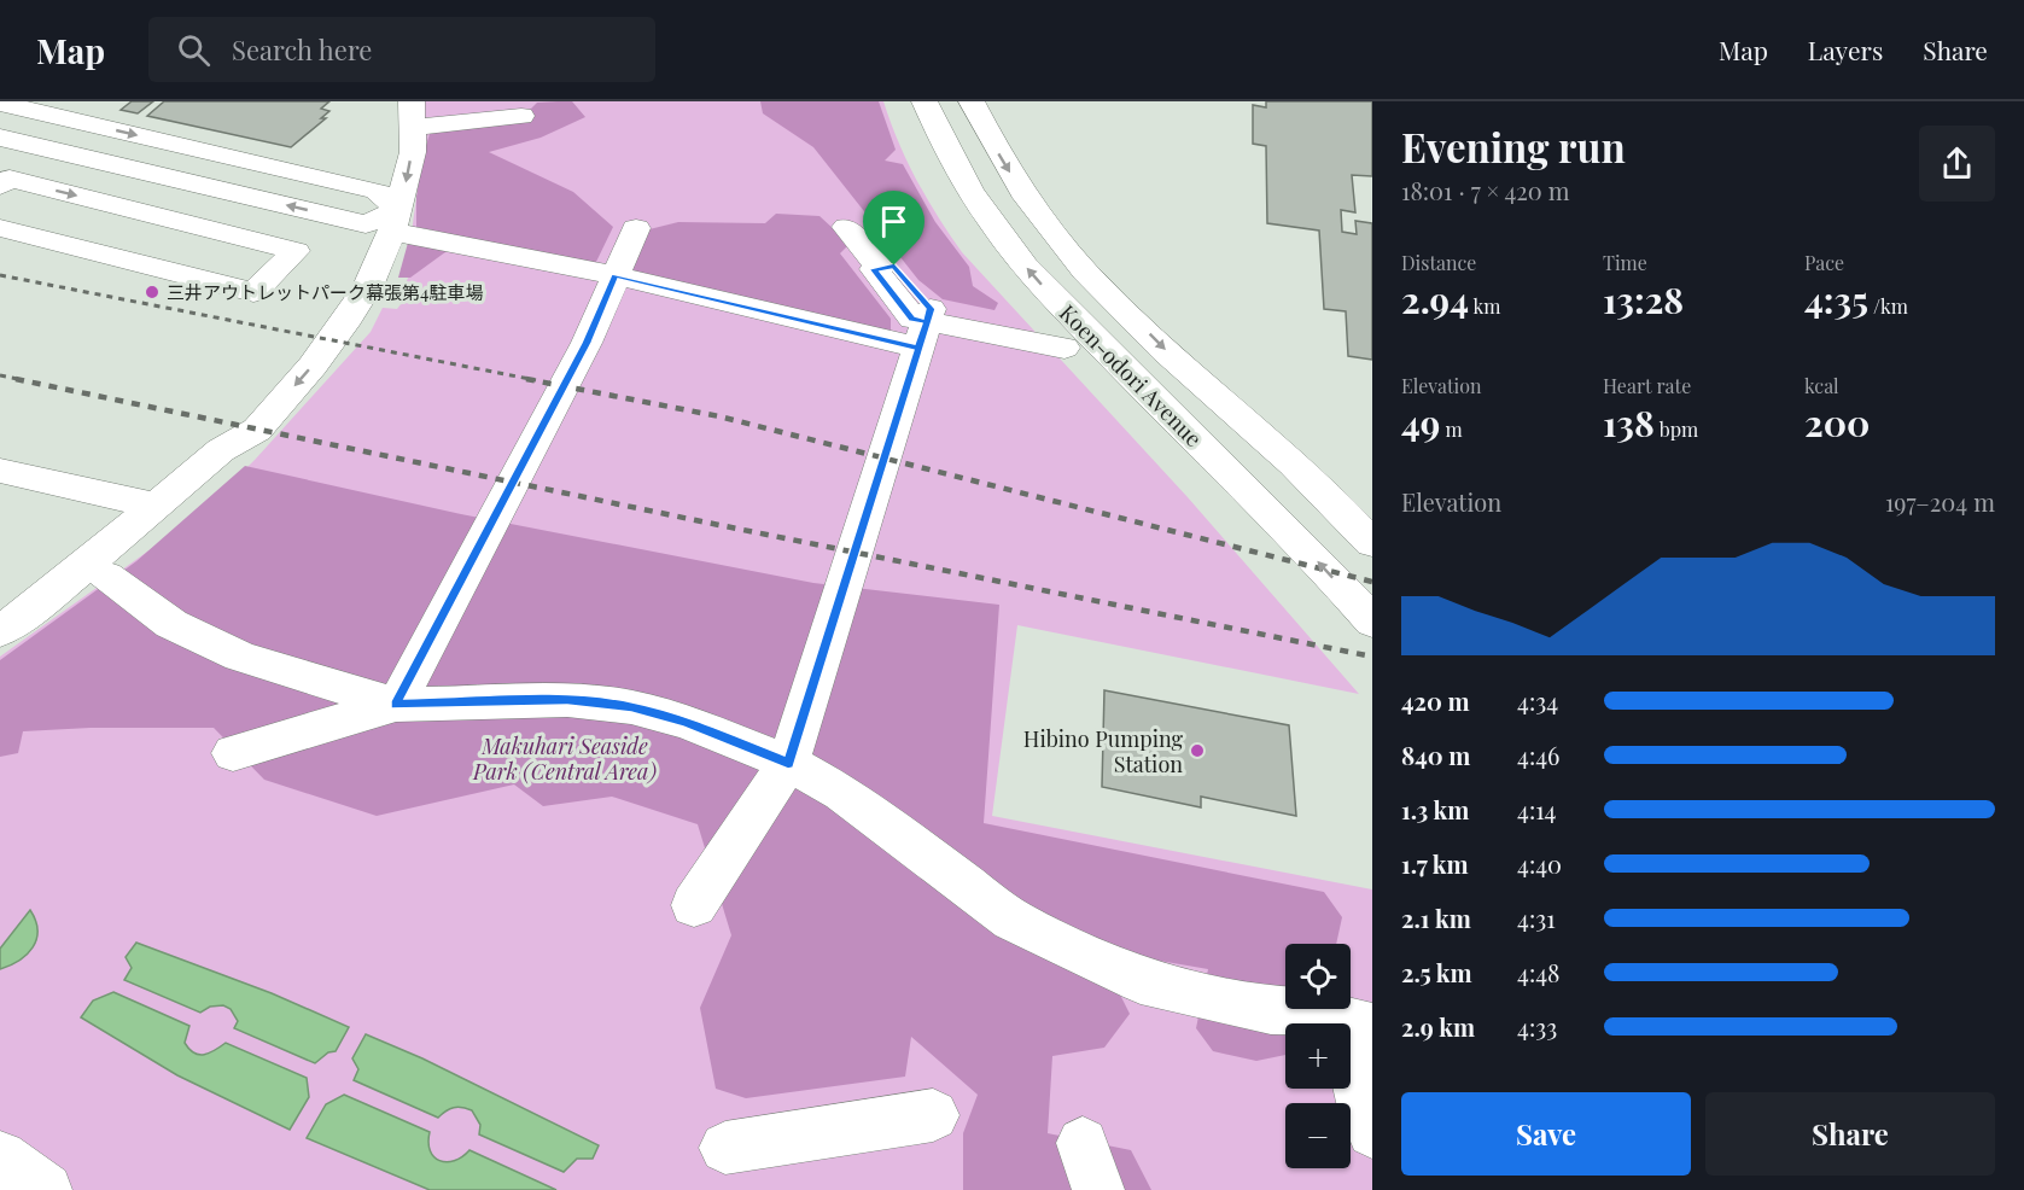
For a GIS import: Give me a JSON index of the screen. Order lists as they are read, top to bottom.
{
  "streets": {
    "street": ["Koen-odori Avenue"]
  },
  "parks": ["Makuhari Seaside Park (Central Area)"],
  "places": ["三井アウトレットパーク幕張第4駐車場", "Hibino Pumping Station"],
  "page": {
    "header": "Map",
    "search": "Search here",
    "nav": ["Map", "Layers", "Share"],
    "heading": ["Evening run", "18:01 · 7 × 420 m"],
    "stats": [
      ["Distance", "2.94 km"],
      ["Time", "13:28"],
      ["Pace", "4:35 /km"],
      ["Elevation", "49 m"],
      ["Heart rate", "138 bpm"],
      ["kcal", "200"]
    ],
    "chart": ["Elevation", "197–204 m"],
    "list": [
      {
        "name": "420 m",
        "note": "4:34"
      },
      {
        "name": "840 m",
        "note": "4:46"
      },
      {
        "name": "1.3 km",
        "note": "4:14"
      },
      {
        "name": "1.7 km",
        "note": "4:40"
      },
      {
        "name": "2.1 km",
        "note": "4:31"
      },
      {
        "name": "2.5 km",
        "note": "4:48"
      },
      {
        "name": "2.9 km",
        "note": "4:33"
      }
    ],
    "map_buttons": ["+", "−"],
    "buttons": ["Save", "Share"]
  }
}
